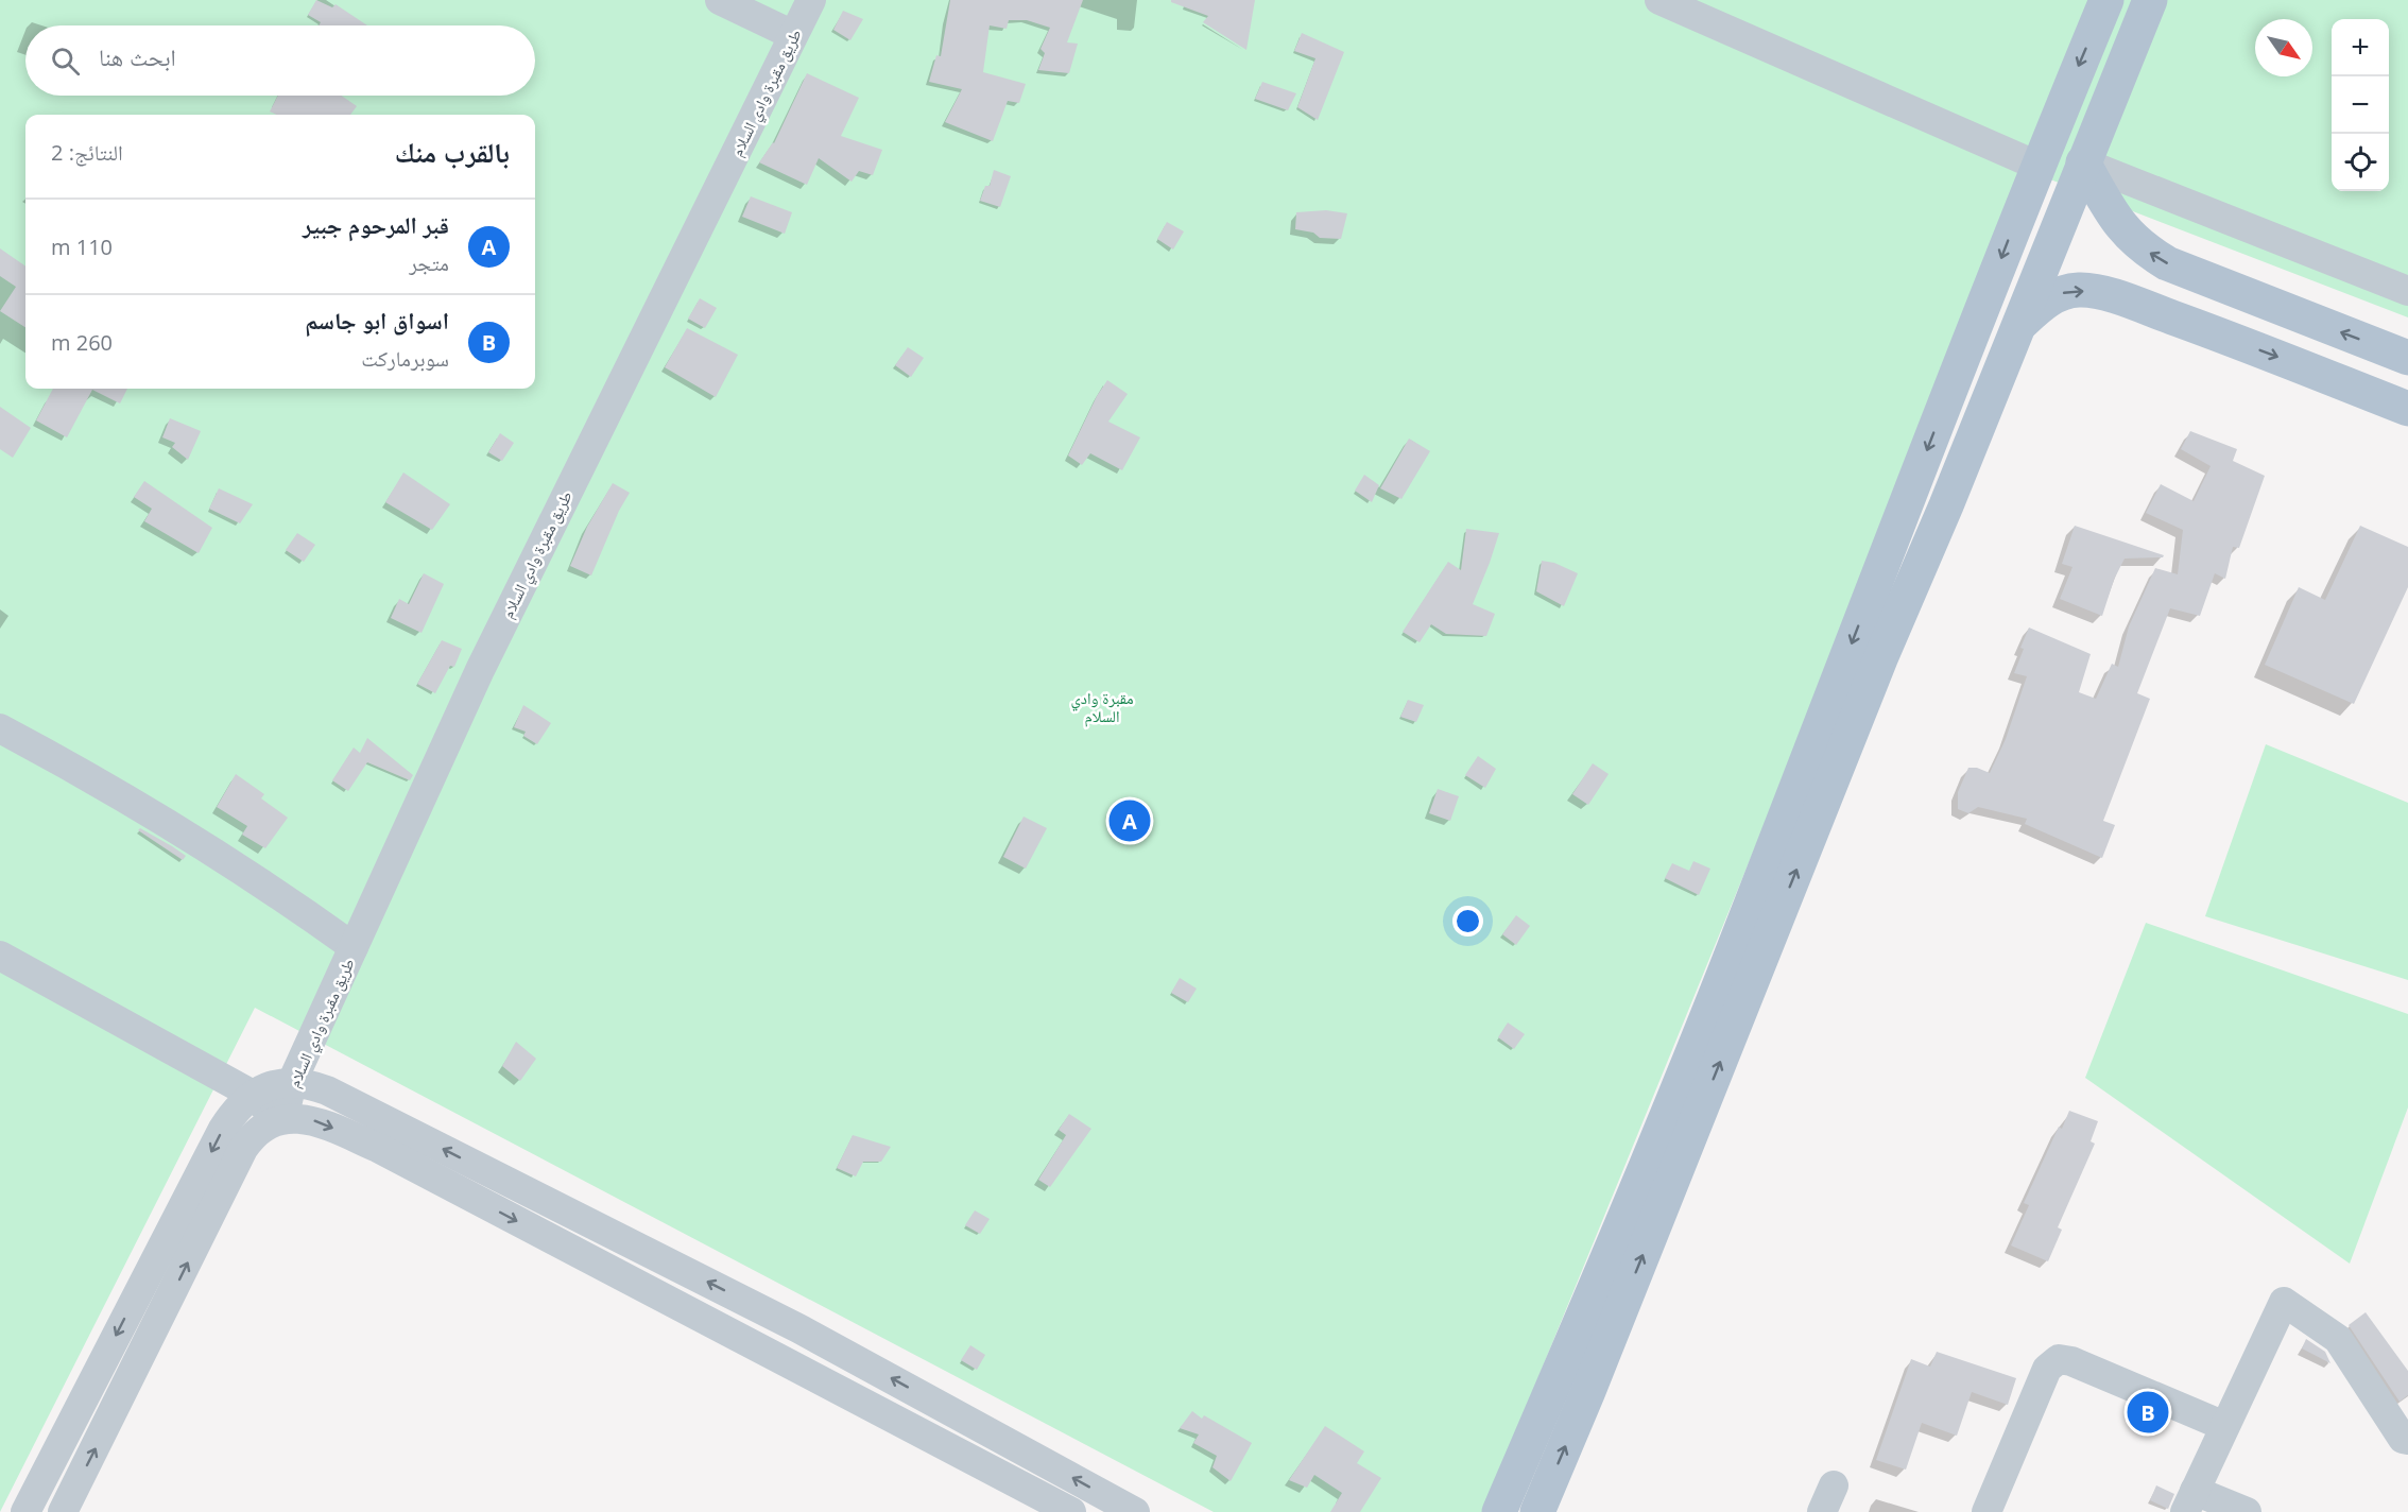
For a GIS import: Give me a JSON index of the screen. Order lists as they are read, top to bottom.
{
  "streets": {
    "street": ["طريق مقبرة وادي السلام"]
  },
  "parks": ["مقبرة وادي السلام"],
  "north": "bottom right",
  "page": {
    "map_buttons": ["+", "−"],
    "search": "ابحث هنا",
    "heading": ["بالقرب منك", "النتائج: 2"],
    "list": [
      {
        "mark": "A",
        "name": "قبر المرحوم جبير",
        "note": "متجر",
        "value": "110 m"
      },
      {
        "mark": "B",
        "name": "اسواق ابو جاسم",
        "note": "سوبرماركت",
        "value": "260 m"
      }
    ],
    "pins": ["A", "B"]
  }
}
